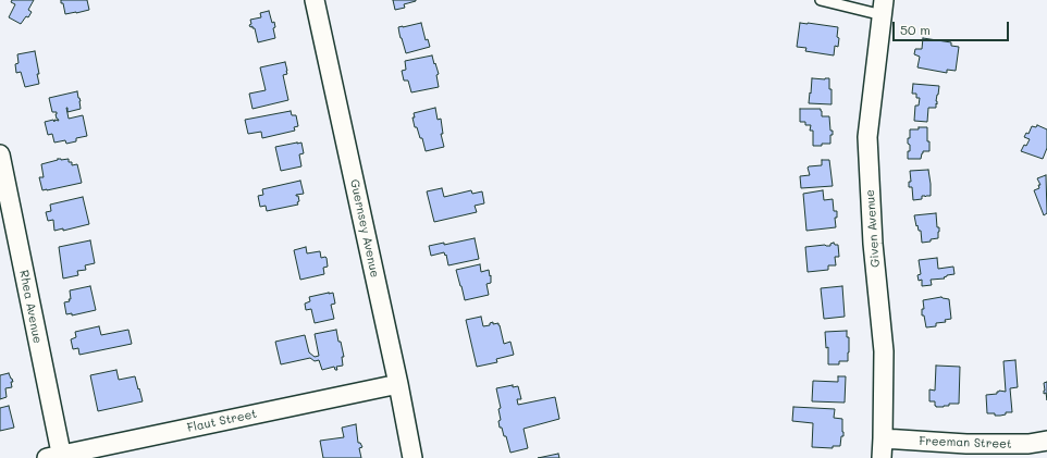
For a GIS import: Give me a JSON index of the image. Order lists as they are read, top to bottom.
{
  "streets": {
    "street": [
      "Guernsey Avenue",
      "Given Avenue",
      "Rhea Avenue",
      "Flaut Street",
      "Freeman Street"
    ]
  },
  "crossings": [
    ["Guernsey Avenue", "Flaut Street"],
    ["Given Avenue", "Freeman Street"],
    ["Rhea Avenue", "Flaut Street"]
  ],
  "scale_bar": "50 m"
}
